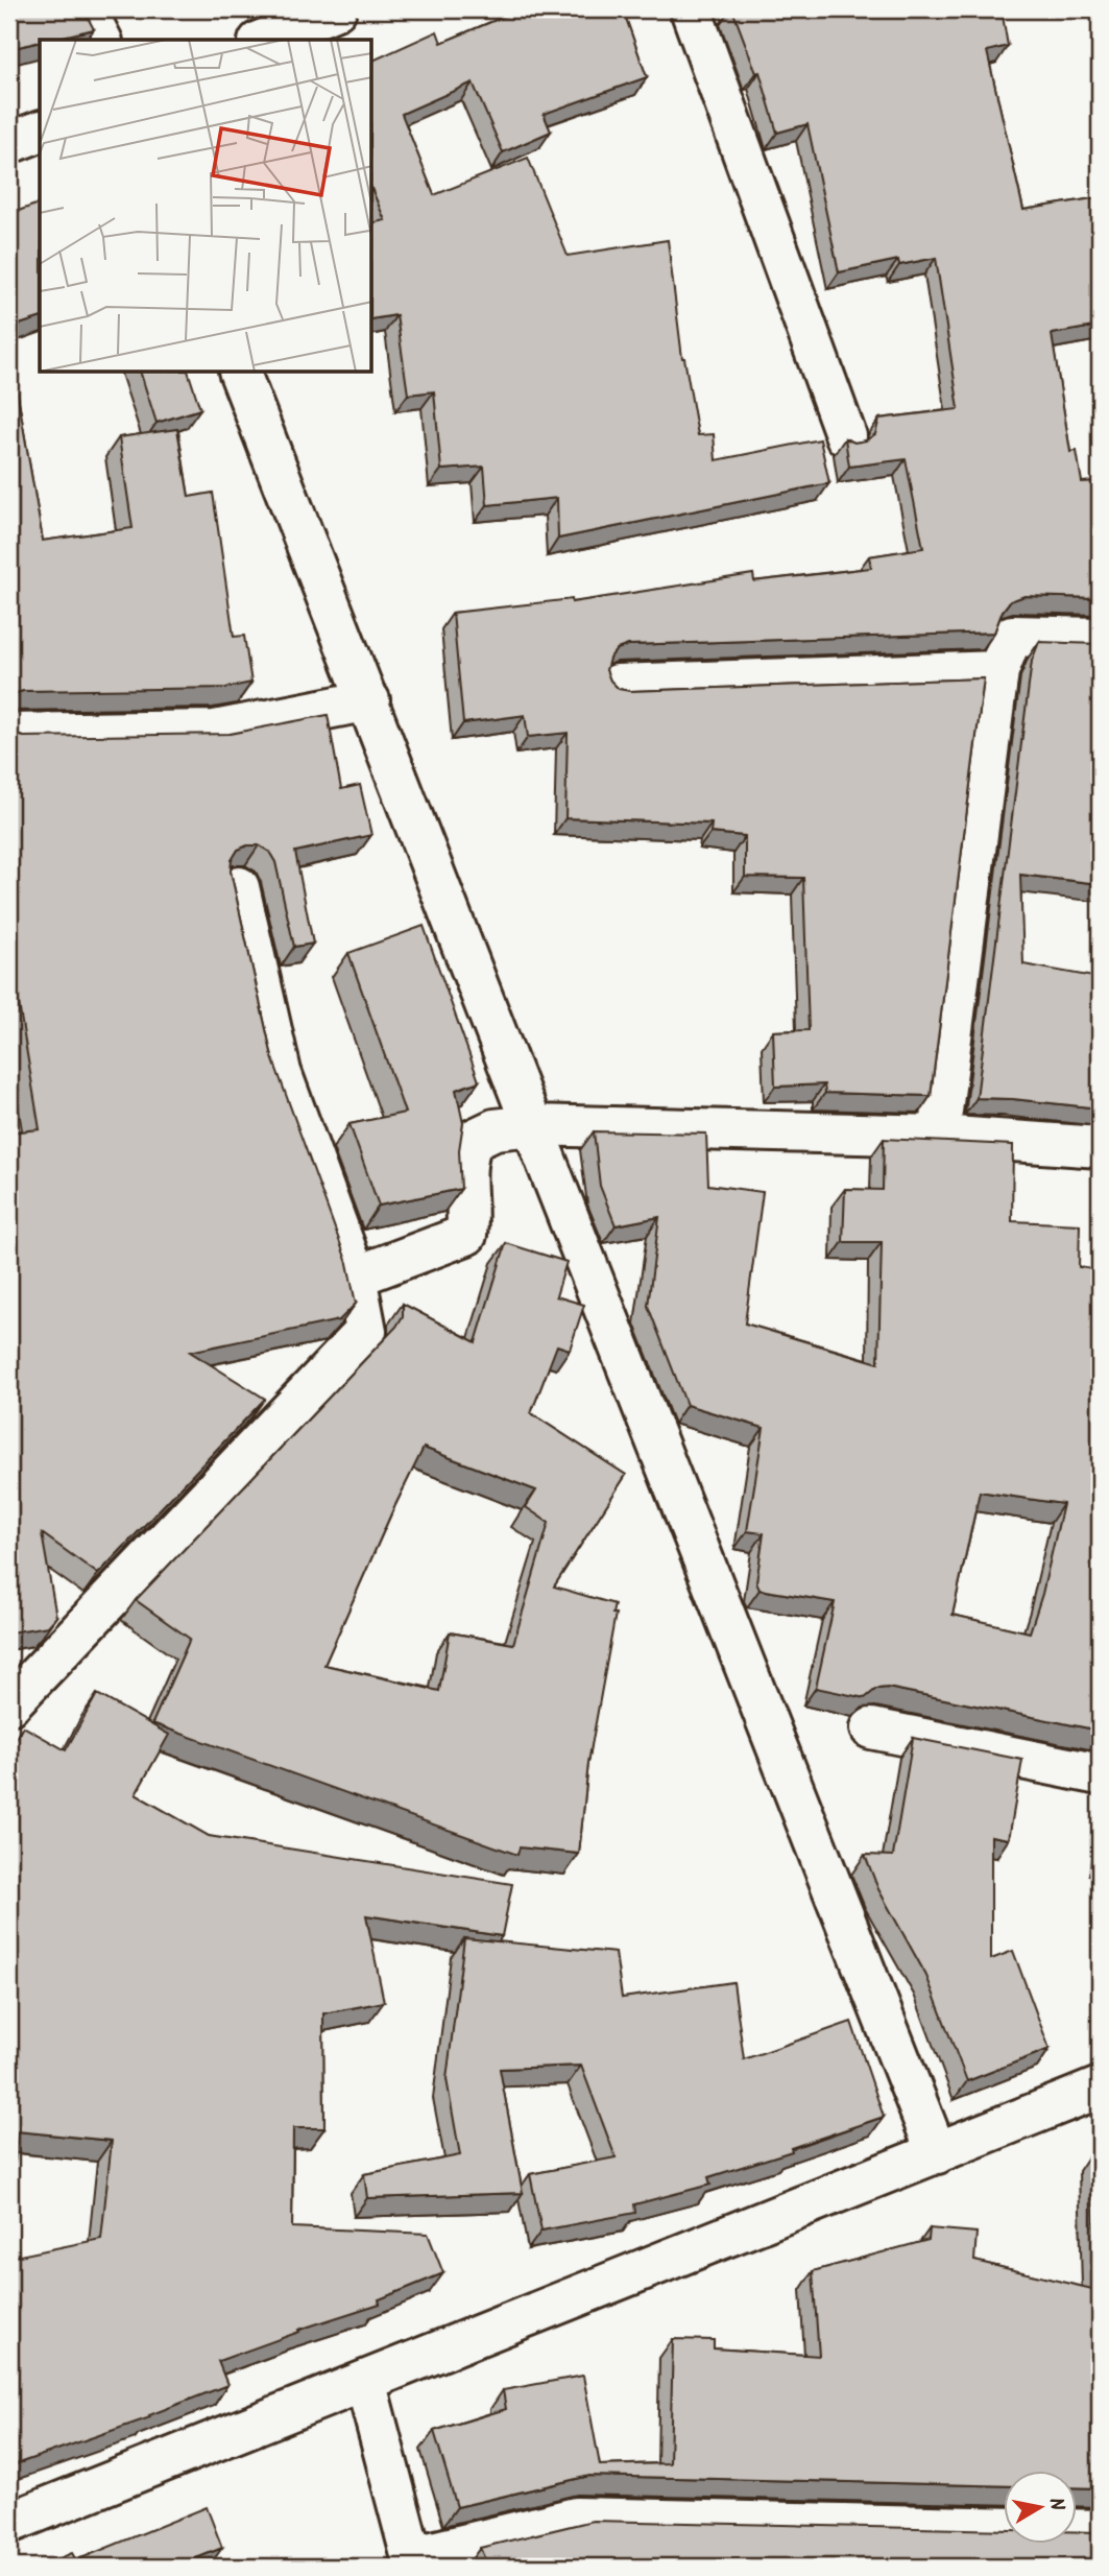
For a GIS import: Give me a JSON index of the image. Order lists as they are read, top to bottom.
{
  "north": "right"
}
